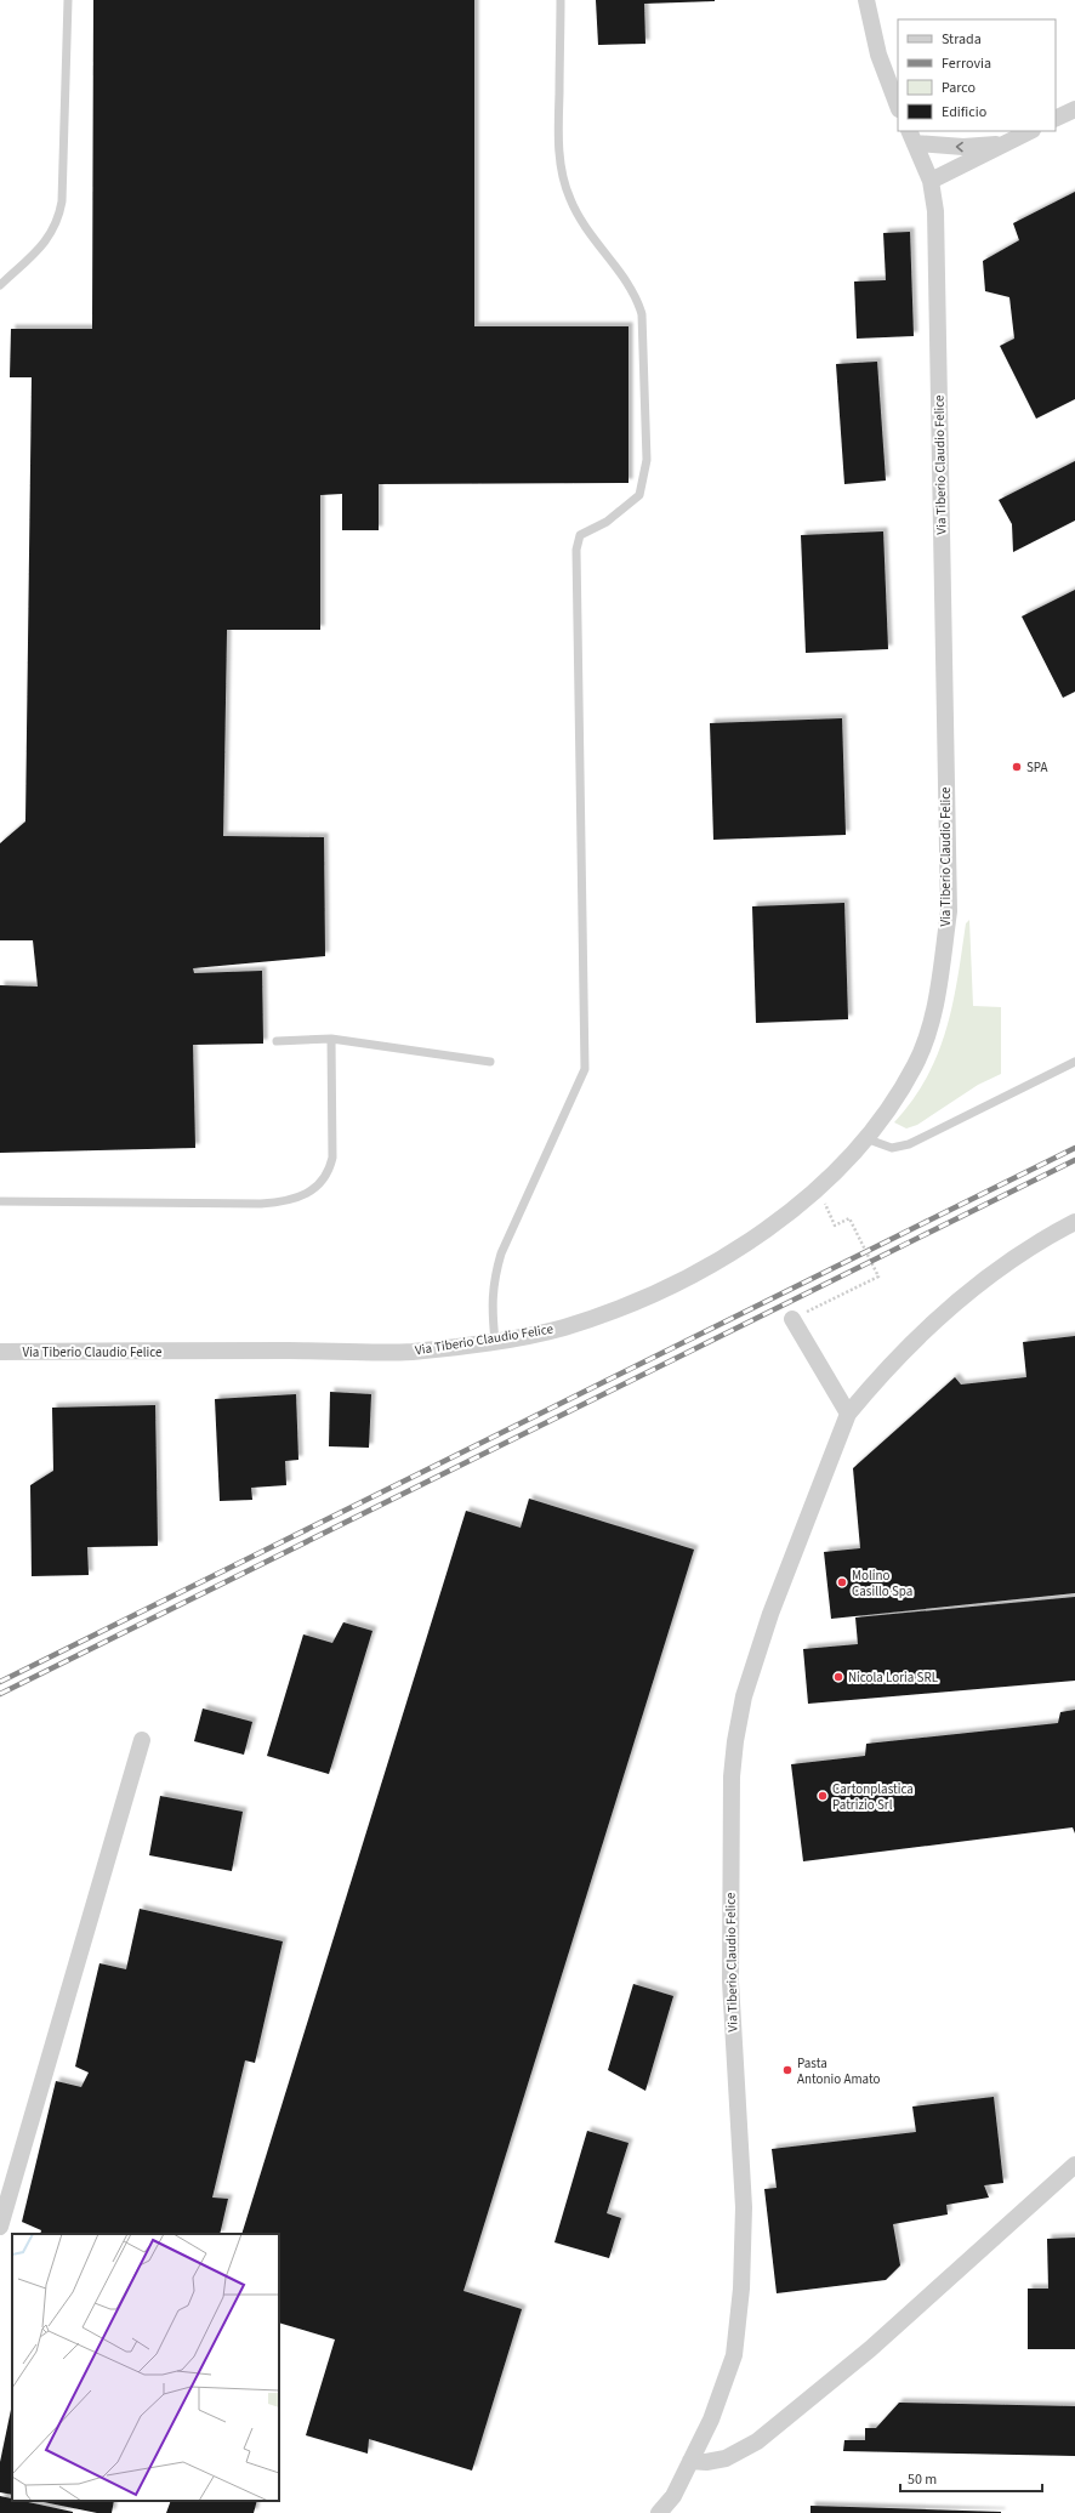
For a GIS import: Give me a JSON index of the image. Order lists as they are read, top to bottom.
{
  "streets": {
    "street": ["Via Tiberio Claudio Felice"]
  },
  "places": [
    "SPA",
    "Molino Casillo Spa",
    "Nicola Loria SRL",
    "Cartonplastica Patrizio Srl",
    "Pasta Antonio Amato"
  ],
  "legend": [
    "Strada",
    "Ferrovia",
    "Parco",
    "Edificio"
  ],
  "scale_bar": "50 m"
}
